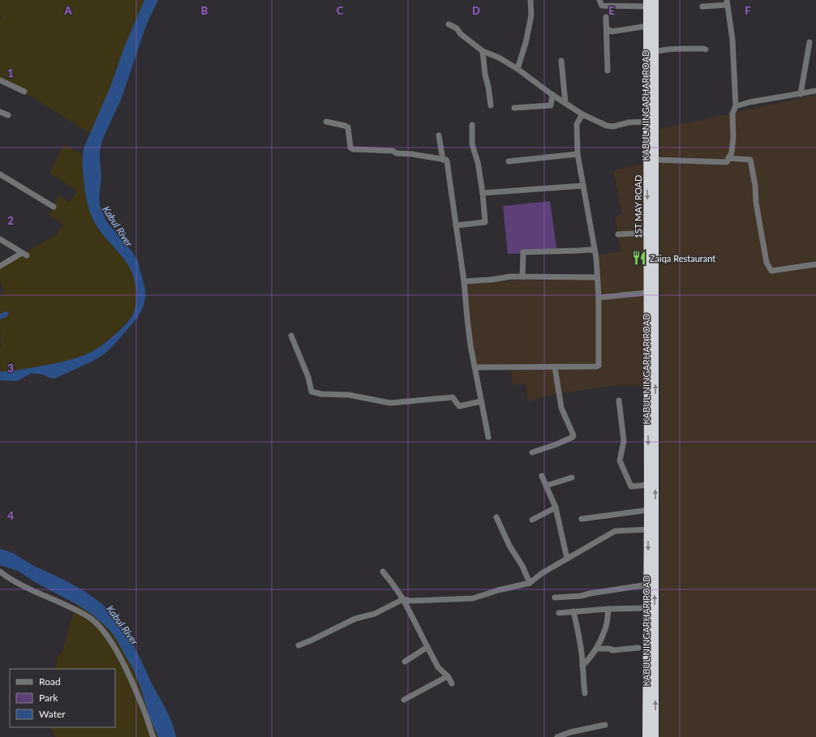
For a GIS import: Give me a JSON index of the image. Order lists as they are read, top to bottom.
{
  "streets": {
    "highway": ["KABUL NINGARHAR ROAD", "1ST MAY ROAD"]
  },
  "crossings": [
    ["KABUL NINGARHAR ROAD", "1ST MAY ROAD"]
  ],
  "water": ["Kabul River"],
  "places": {
    "restaurant": ["Zaiqa Restaurant"]
  },
  "legend": ["Road", "Park", "Water"],
  "grid": {
    "columns": [
      "A",
      "B",
      "C",
      "D",
      "E",
      "F"
    ],
    "rows": [
      "1",
      "2",
      "3",
      "4"
    ]
  }
}
